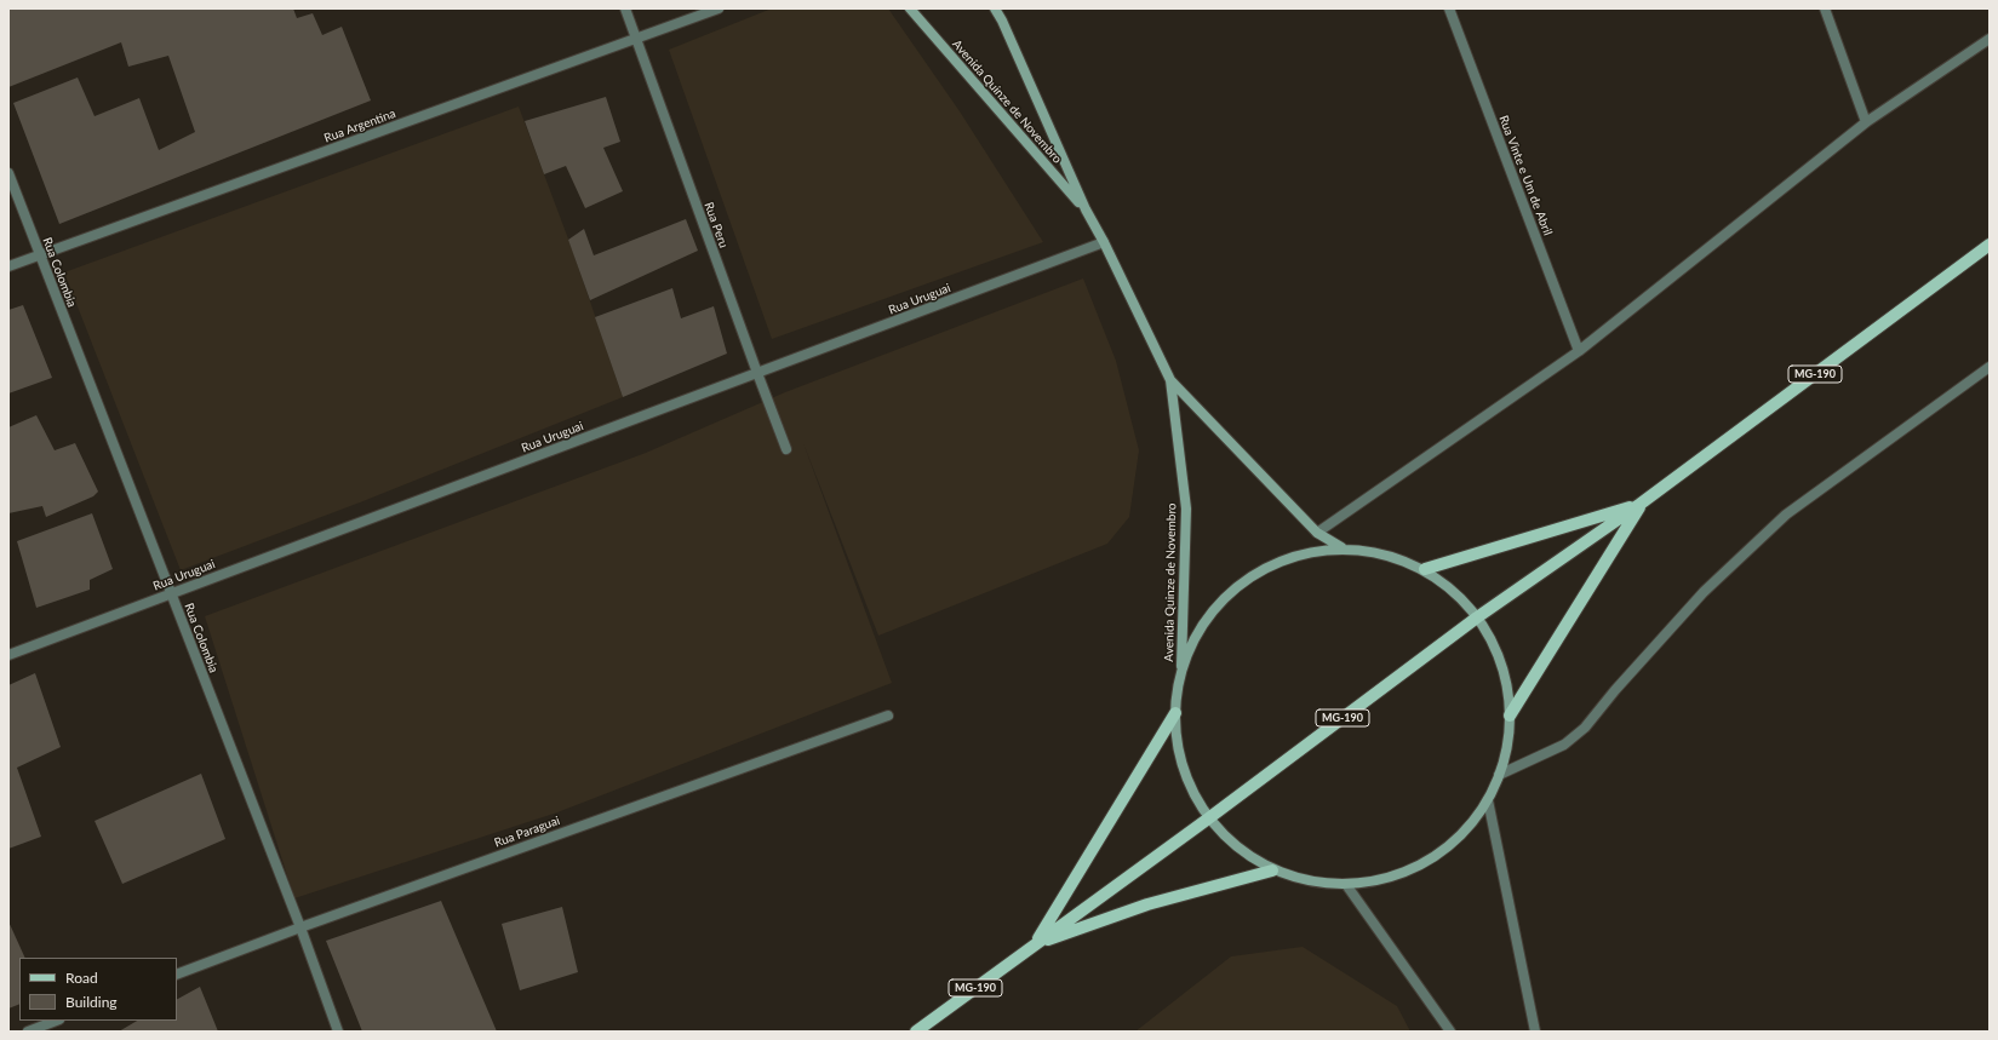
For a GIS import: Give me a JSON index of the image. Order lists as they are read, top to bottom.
{
  "streets": {
    "main road": ["Avenida Quinze de Novembro", "MG-190"],
    "street": [
      "Rua Argentina",
      "Rua Vinte e Um de Abril",
      "Rua Peru",
      "Rua Colombia",
      "Rua Uruguai",
      "Rua Paraguai"
    ]
  },
  "crossings": [
    ["Avenida Quinze de Novembro", "Rua Uruguai"],
    ["Rua Argentina", "Rua Peru"],
    ["Rua Argentina", "Rua Colombia"],
    ["Rua Peru", "Rua Uruguai"],
    ["Rua Colombia", "Rua Uruguai"],
    ["Rua Colombia", "Rua Paraguai"]
  ],
  "legend": ["Road", "Building"]
}
